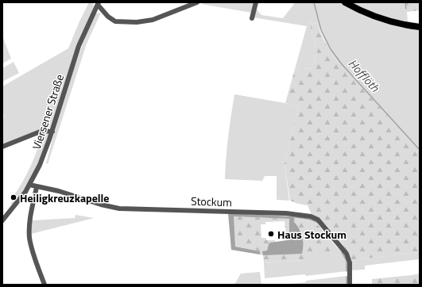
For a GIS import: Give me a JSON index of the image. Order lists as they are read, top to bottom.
{
  "streets": {
    "street": ["Viersener Straße", "Stockum"]
  },
  "crossings": [
    ["Viersener Straße", "Stockum"]
  ],
  "water": ["Hofflöth"],
  "places": ["Heiligkreuzkapelle", "Haus Stockum"]
}
